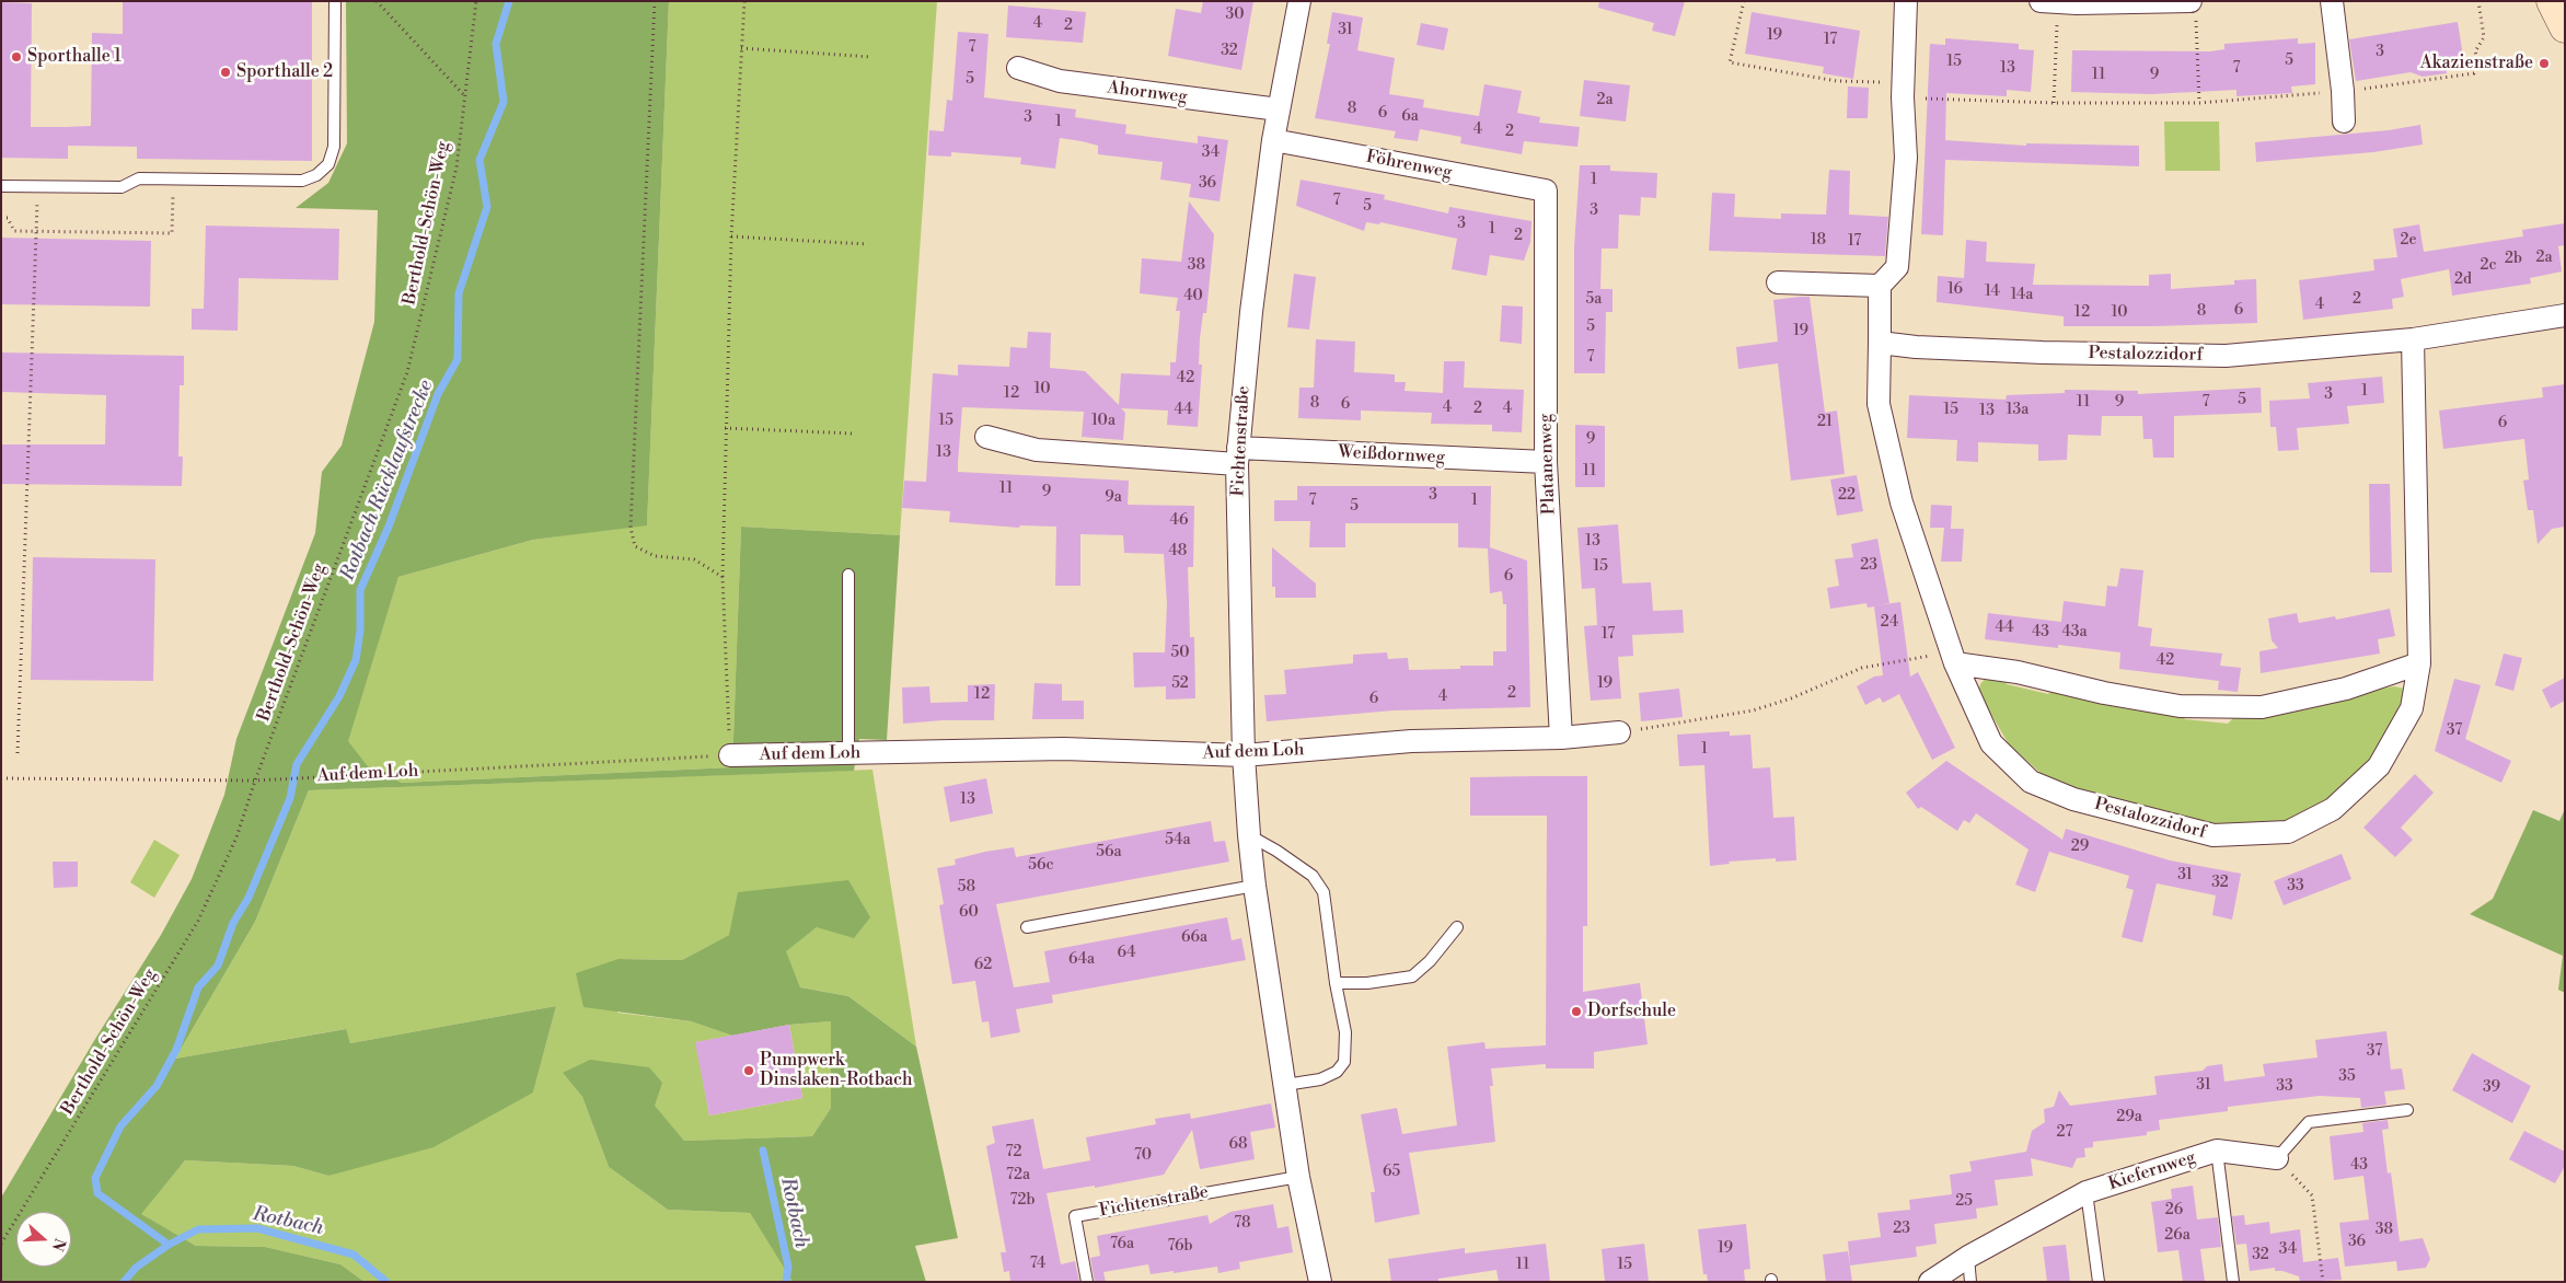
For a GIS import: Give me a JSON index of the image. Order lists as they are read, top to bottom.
{
  "streets": {
    "street": [
      "Ahornweg",
      "Föhrenweg",
      "Pestalozzidorf",
      "Fichtenstraße",
      "Weißdornweg",
      "Platanenweg",
      "Auf dem Loh",
      "Kiefernweg"
    ],
    "path": ["Berthold-Schön-Weg"]
  },
  "crossings": [
    ["Ahornweg", "Fichtenstraße"],
    ["Föhrenweg", "Fichtenstraße"],
    ["Föhrenweg", "Platanenweg"],
    ["Berthold-Schön-Weg", "Auf dem Loh"],
    ["Fichtenstraße", "Weißdornweg"],
    ["Fichtenstraße", "Auf dem Loh"],
    ["Weißdornweg", "Platanenweg"],
    ["Platanenweg", "Auf dem Loh"]
  ],
  "water": ["Rotbach Rücklaufstrecke", "Rotbach"],
  "places": [
    "Sporthalle 1",
    "Akazienstraße",
    "Sporthalle 2",
    "Dorfschule",
    "Pumpwerk Dinslaken-Rotbach"
  ],
  "house_numbers": [
    "30",
    "4",
    "2",
    "31",
    "19",
    "17",
    "7",
    "32",
    "3",
    "5",
    "15",
    "13",
    "7",
    "11",
    "9",
    "5",
    "2a",
    "8",
    "6",
    "6a",
    "3",
    "1",
    "4",
    "2",
    "34",
    "1",
    "36",
    "7",
    "5",
    "3",
    "3",
    "1",
    "2",
    "18",
    "2e",
    "17",
    "2a",
    "2b",
    "38",
    "2c",
    "2d",
    "16",
    "14",
    "14a",
    "40",
    "5a",
    "2",
    "4",
    "6",
    "8",
    "12",
    "10",
    "5",
    "19",
    "7",
    "42",
    "10",
    "1",
    "12",
    "3",
    "5",
    "11",
    "9",
    "7",
    "8",
    "6",
    "4",
    "2",
    "4",
    "44",
    "15",
    "13a",
    "13",
    "15",
    "10a",
    "21",
    "6",
    "9",
    "13",
    "11",
    "11",
    "9",
    "3",
    "22",
    "9a",
    "7",
    "1",
    "5",
    "46",
    "13",
    "48",
    "23",
    "15",
    "6",
    "24",
    "44",
    "43",
    "43a",
    "17",
    "50",
    "42",
    "52",
    "19",
    "2",
    "12",
    "4",
    "6",
    "37",
    "1",
    "13",
    "54a",
    "29",
    "56a",
    "56c",
    "31",
    "32",
    "33",
    "58",
    "60",
    "66a",
    "64",
    "64a",
    "62",
    "37",
    "35",
    "31",
    "33",
    "39",
    "29a",
    "27",
    "68",
    "72",
    "70",
    "43",
    "65",
    "72a",
    "72b",
    "25",
    "26",
    "78",
    "23",
    "38",
    "26a",
    "36",
    "76a",
    "76b",
    "19",
    "34",
    "32",
    "74",
    "11",
    "15"
  ],
  "north": "right"
}
